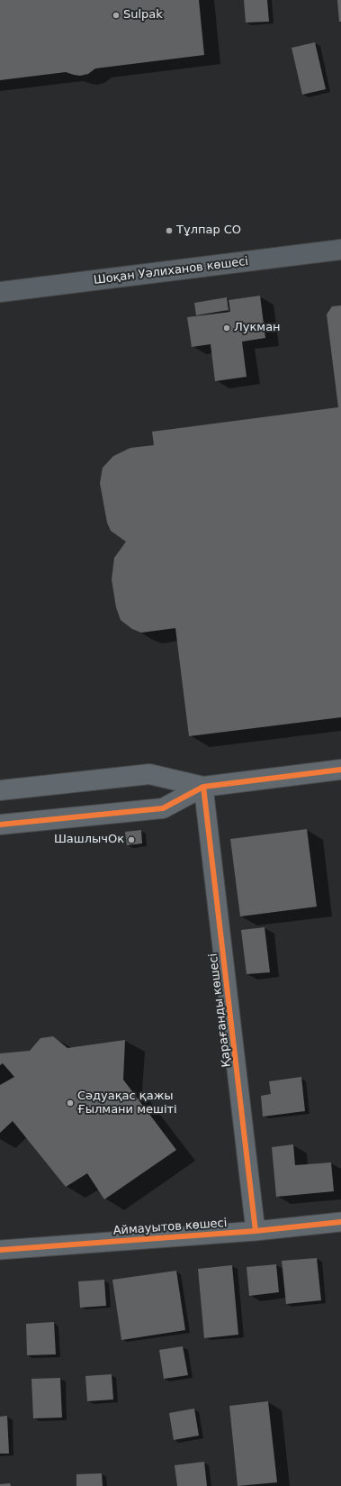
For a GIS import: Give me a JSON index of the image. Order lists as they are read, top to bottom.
{
  "streets": {
    "main road": ["Шоқан Уәлиханов көшесі"],
    "street": ["Қарағанды көшесі", "Аймауытов көшесі"]
  },
  "crossings": [
    ["Қарағанды көшесі", "Аймауытов көшесі"]
  ],
  "places": [
    "Sulpak",
    "Тұлпар СО",
    "Лукман",
    "ШашлычОк",
    "Сәдуақас қажы Ғылмани мешіті"
  ]
}
